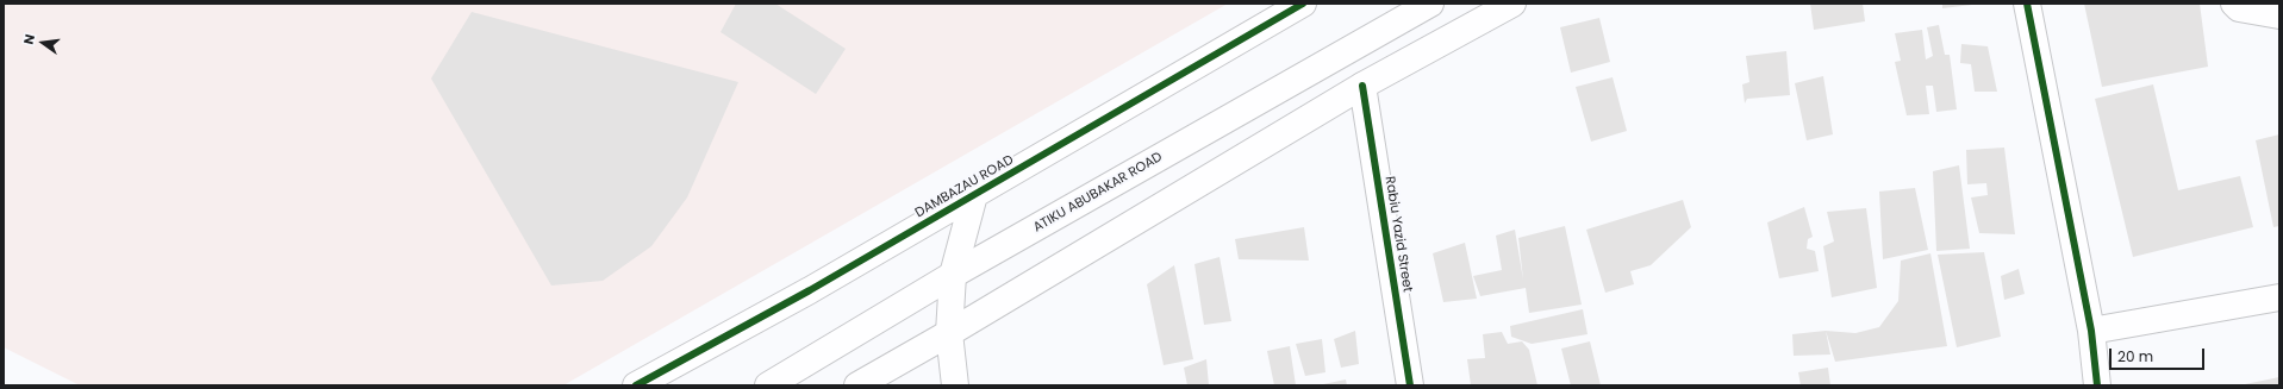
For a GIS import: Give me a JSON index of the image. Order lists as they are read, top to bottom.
{
  "streets": {
    "street": ["DAMBAZAU ROAD", "ATIKU ABUBAKAR ROAD", "Rabiu Yazid Street"]
  },
  "scale_bar": "20 m",
  "north": "left"
}
